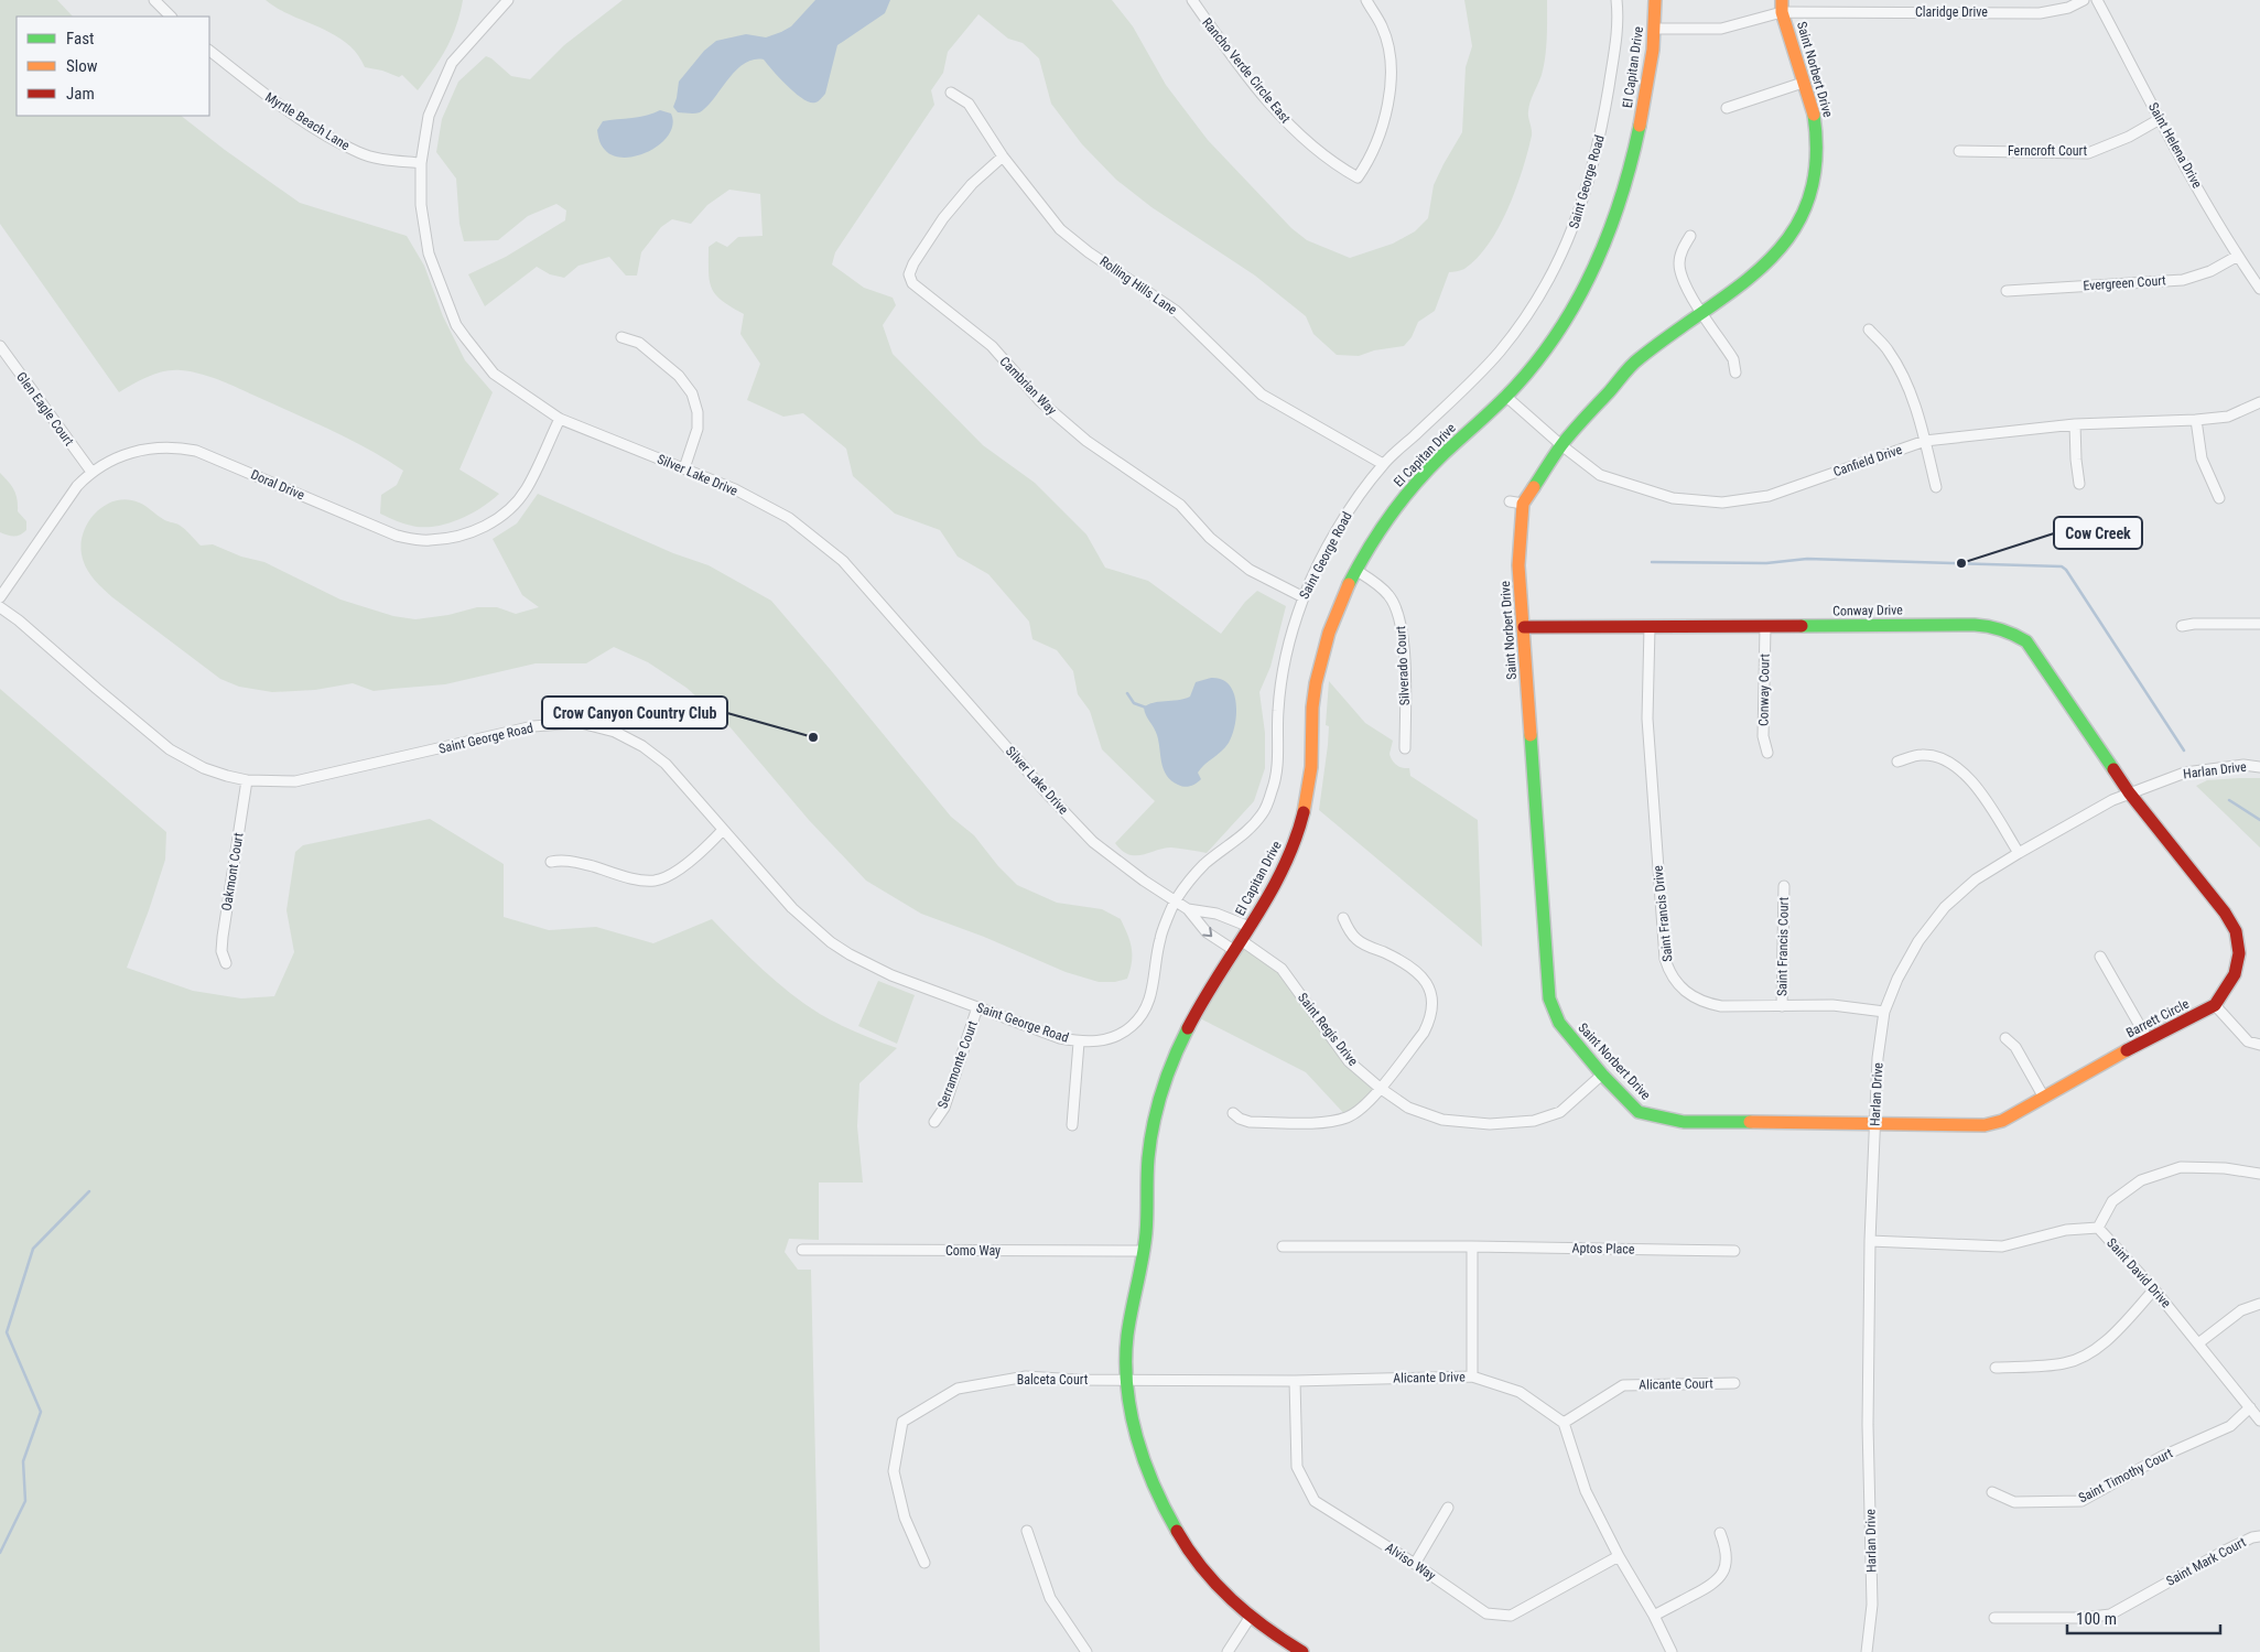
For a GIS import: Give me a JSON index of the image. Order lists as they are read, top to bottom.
{
  "streets": {
    "street": [
      "Claridge Drive",
      "El Capitan Drive",
      "Saint Norbert Drive",
      "Rancho Verde Circle East",
      "Myrtle Beach Lane",
      "Saint Helena Drive",
      "Ferncroft Court",
      "Saint George Road",
      "Evergreen Court",
      "Rolling Hills Lane",
      "Cambrian Way",
      "Glen Eagle Court",
      "Canfield Drive",
      "Silver Lake Drive",
      "Doral Drive",
      "Conway Drive",
      "Silverado Court",
      "Conway Court",
      "Harlan Drive",
      "Oakmont Court",
      "Saint Francis Drive",
      "Saint Francis Court",
      "Barrett Circle",
      "Saint Regis Drive",
      "Serramonte Court",
      "Aptos Place",
      "Como Way",
      "Saint David Drive",
      "Alicante Drive",
      "Balceta Court",
      "Alicante Court",
      "Saint Timothy Court",
      "Alviso Way",
      "Saint Mark Court"
    ]
  },
  "crossings": [
    ["Claridge Drive", "El Capitan Drive"],
    ["Claridge Drive", "Saint Norbert Drive"],
    ["El Capitan Drive", "Canfield Drive"],
    ["El Capitan Drive", "Silverado Court"],
    ["El Capitan Drive", "Saint Regis Drive"],
    ["El Capitan Drive", "Como Way"],
    ["El Capitan Drive", "Alicante Drive"],
    ["El Capitan Drive", "Balceta Court"],
    ["Saint Norbert Drive", "Canfield Drive"],
    ["Saint Norbert Drive", "Conway Drive"],
    ["Saint Norbert Drive", "Harlan Drive"],
    ["Saint Norbert Drive", "Barrett Circle"],
    ["Saint Norbert Drive", "Saint Regis Drive"],
    ["Myrtle Beach Lane", "Silver Lake Drive"],
    ["Saint Helena Drive", "Ferncroft Court"],
    ["Saint Helena Drive", "Evergreen Court"],
    ["Saint George Road", "Rolling Hills Lane"],
    ["Saint George Road", "Cambrian Way"],
    ["Saint George Road", "Silver Lake Drive"],
    ["Saint George Road", "Oakmont Court"],
    ["Saint George Road", "Serramonte Court"],
    ["Rolling Hills Lane", "Cambrian Way"],
    ["Glen Eagle Court", "Doral Drive"],
    ["Silver Lake Drive", "Doral Drive"],
    ["Silver Lake Drive", "Saint Regis Drive"],
    ["Conway Drive", "Conway Court"],
    ["Conway Drive", "Harlan Drive"],
    ["Conway Drive", "Saint Francis Drive"],
    ["Harlan Drive", "Saint Francis Drive"],
    ["Harlan Drive", "Barrett Circle"],
    ["Harlan Drive", "Saint David Drive"],
    ["Saint Francis Drive", "Saint Francis Court"],
    ["Saint David Drive", "Saint Timothy Court"],
    ["Alicante Drive", "Balceta Court"],
    ["Alicante Drive", "Alicante Court"],
    ["Alicante Drive", "Alviso Way"]
  ],
  "places": ["Cow Creek", "Crow Canyon Country Club"],
  "legend": ["Fast", "Slow", "Jam"],
  "scale_bar": "100 m"
}
